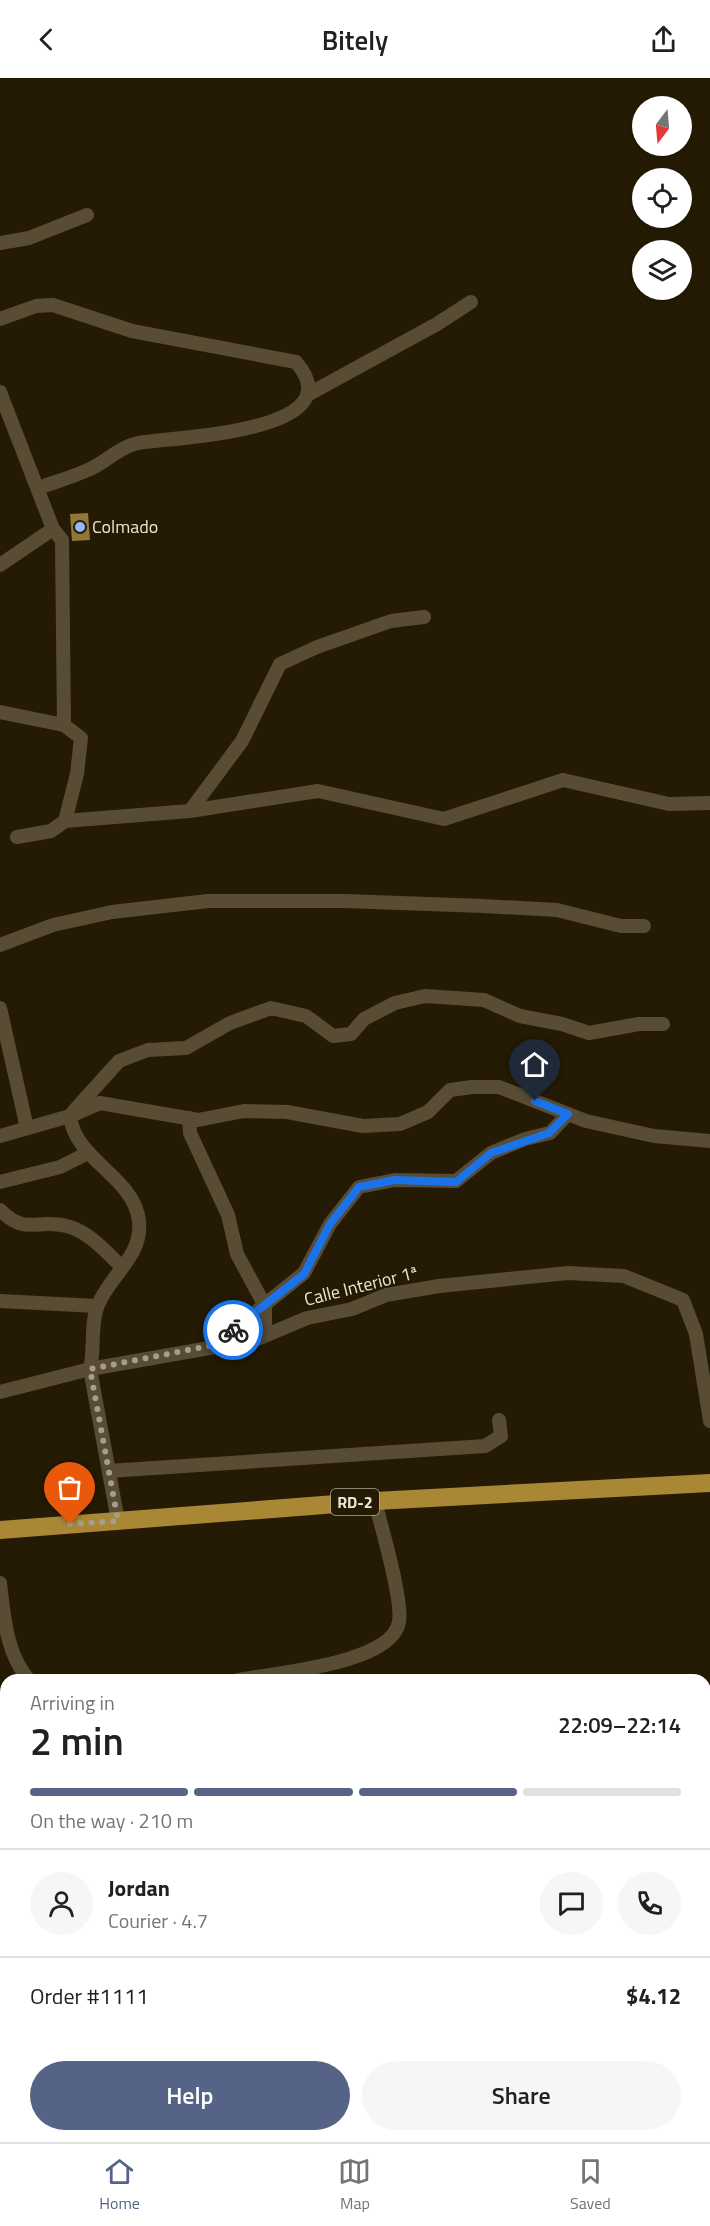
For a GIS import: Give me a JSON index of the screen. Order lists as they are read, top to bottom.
{
  "streets": {
    "main road": ["RD-2"],
    "street": ["Calle Interior 1ª"]
  },
  "places": ["Colmado"],
  "north": "bottom",
  "page": {
    "header": "Bitely",
    "heading": ["2 min", "Arriving in", "22:09–22:14"],
    "panel": [
      "Jordan",
      "Courier · 4.7",
      "Order #1111",
      "$4.12"
    ],
    "bar": "On the way · 210 m",
    "buttons": ["Help", "Share"],
    "tabs": ["Home", "Map", "Saved"]
  }
}
